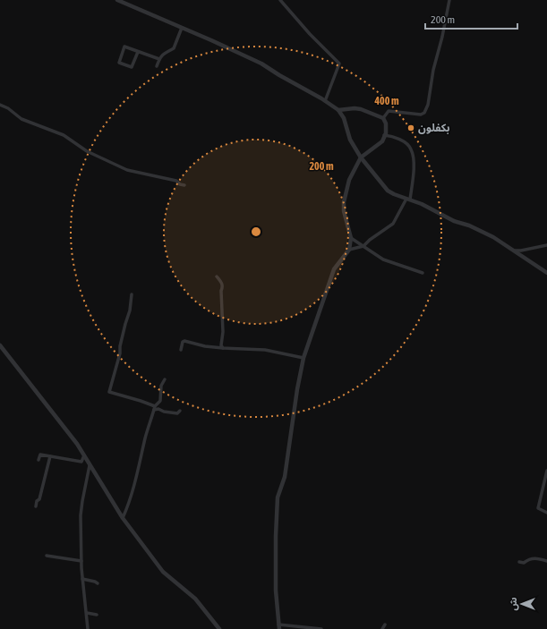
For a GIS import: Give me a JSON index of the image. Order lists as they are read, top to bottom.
{
  "places": ["بكفلون"],
  "scale_bar": "200 m",
  "north": "left",
  "rings": ["400 m", "200 m"]
}
